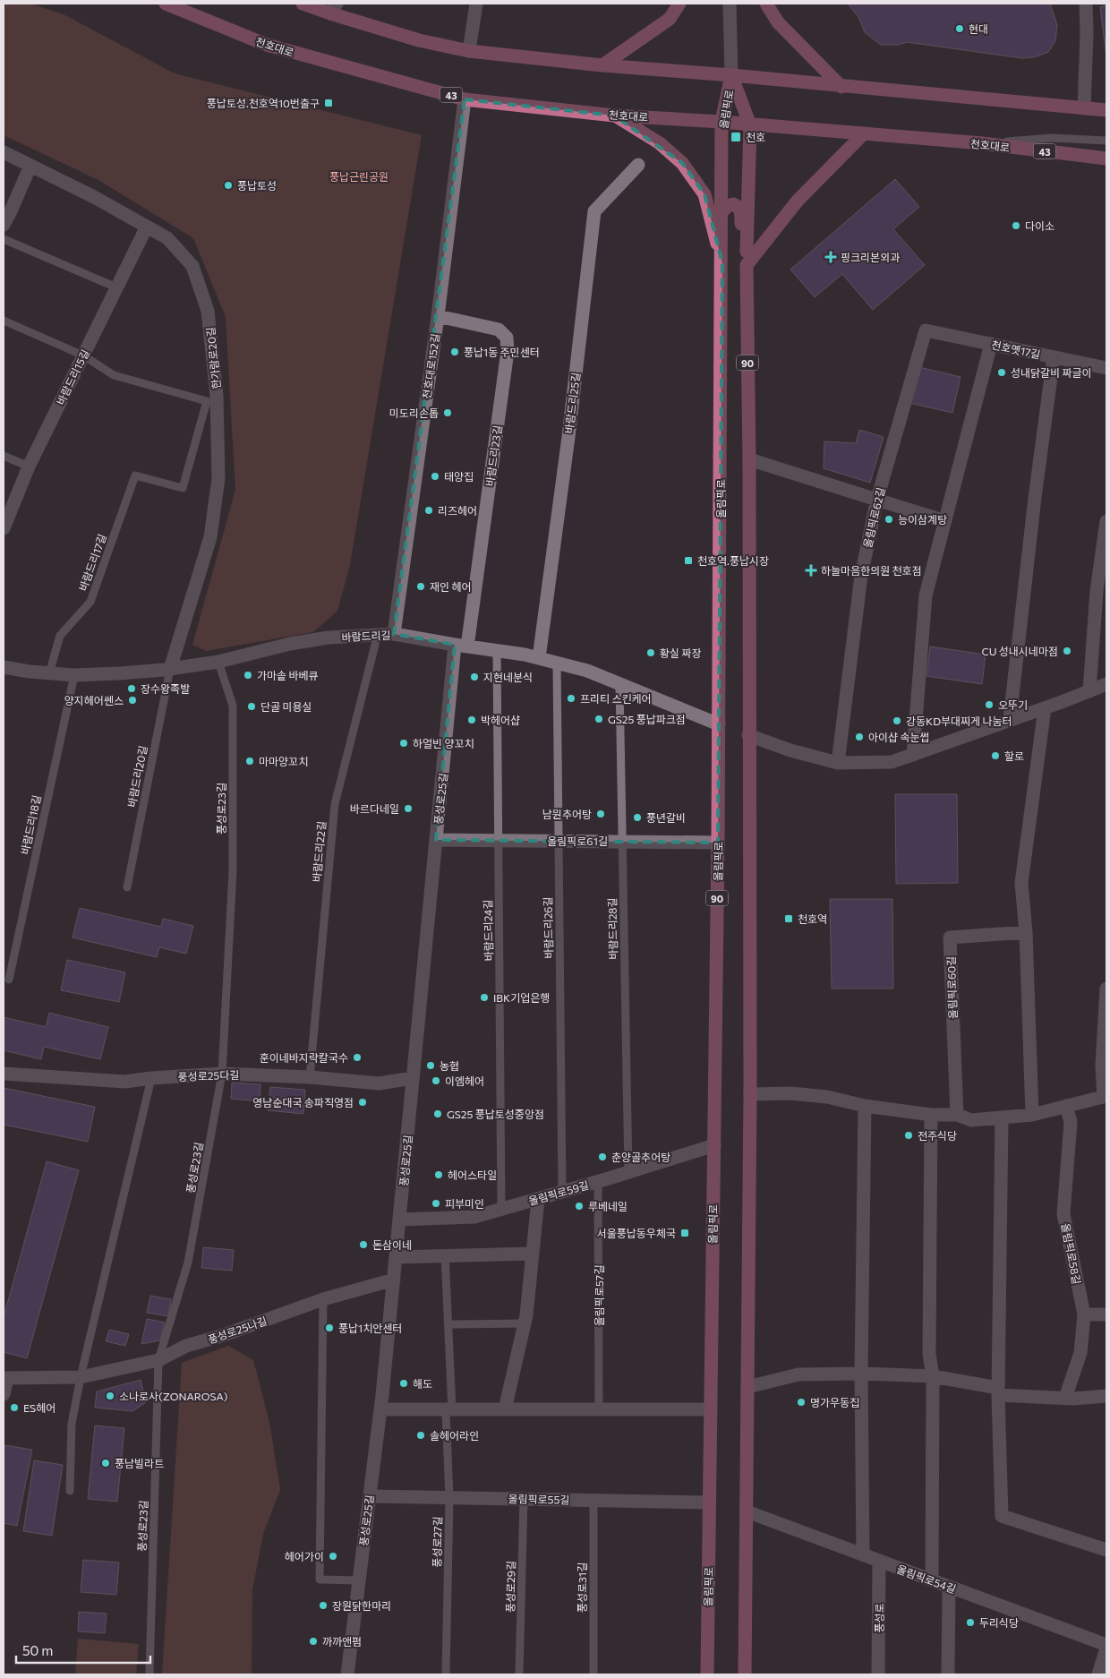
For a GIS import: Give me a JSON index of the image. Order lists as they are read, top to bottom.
{
  "streets": {
    "main road": [
      "천호대로",
      "43",
      "올림픽로",
      "90"
    ],
    "street": [
      "천호옛17길",
      "한가람로20길",
      "천호대로152길",
      "바람드리15길",
      "바람드리25길",
      "바람드리23길",
      "올림픽로62길",
      "바람드리길",
      "풍성로25길",
      "올림픽로61길",
      "올림픽로60길",
      "풍성로25다길",
      "올림픽로59길",
      "올림픽로58길",
      "풍성로25나길",
      "올림픽로55길",
      "올림픽로54길",
      "풍성로"
    ],
    "lane": [
      "바람드리17길",
      "바람드리20길",
      "풍성로23길",
      "바람드리18길",
      "바람드리22길",
      "바람드리26길",
      "바람드리28길",
      "바람드리24길",
      "올림픽로57길",
      "풍성로27길",
      "풍성로29길",
      "풍성로31길"
    ]
  },
  "crossings": [
    ["천호대로", "올림픽로"],
    ["천호대로", "천호대로152길"],
    ["올림픽로", "바람드리길"],
    ["올림픽로", "올림픽로61길"],
    ["올림픽로", "올림픽로59길"],
    ["올림픽로", "올림픽로55길"],
    ["올림픽로", "올림픽로54길"],
    ["천호옛17길", "올림픽로62길"],
    ["한가람로20길", "바람드리15길"],
    ["한가람로20길", "바람드리17길"],
    ["한가람로20길", "바람드리길"],
    ["한가람로20길", "바람드리20길"],
    ["천호대로152길", "바람드리23길"],
    ["천호대로152길", "바람드리길"],
    ["바람드리25길", "바람드리길"],
    ["바람드리23길", "바람드리길"],
    ["바람드리23길", "풍성로25길"],
    ["바람드리17길", "바람드리길"],
    ["바람드리길", "바람드리20길"],
    ["바람드리길", "풍성로25길"],
    ["바람드리길", "풍성로23길"],
    ["바람드리길", "바람드리18길"],
    ["바람드리길", "바람드리22길"],
    ["바람드리길", "바람드리26길"],
    ["바람드리길", "바람드리28길"],
    ["바람드리길", "바람드리24길"],
    ["풍성로25길", "올림픽로61길"],
    ["풍성로25길", "풍성로25다길"],
    ["풍성로25길", "올림픽로59길"],
    ["풍성로25길", "풍성로25나길"],
    ["풍성로25길", "올림픽로55길"],
    ["풍성로23길", "풍성로25다길"],
    ["풍성로23길", "풍성로25나길"],
    ["올림픽로61길", "바람드리26길"],
    ["올림픽로61길", "바람드리28길"],
    ["올림픽로61길", "바람드리24길"],
    ["바람드리22길", "풍성로25다길"],
    ["바람드리26길", "올림픽로59길"],
    ["바람드리28길", "올림픽로59길"],
    ["바람드리24길", "올림픽로59길"],
    ["올림픽로59길", "올림픽로57길"],
    ["올림픽로55길", "풍성로27길"],
    ["올림픽로55길", "풍성로29길"],
    ["올림픽로55길", "풍성로31길"],
    ["올림픽로54길", "풍성로"]
  ],
  "parks": ["풍납근린공원"],
  "places": {
    "other": [
      "현대",
      "풍납토성",
      "다이소",
      "풍납1동 주민센터",
      "성내닭갈비 짜글이",
      "미도리손톱",
      "태양집",
      "리즈헤어",
      "능이삼계탕",
      "재인 헤어",
      "CU 성내시네마점",
      "황실 짜장",
      "가마솥 바베큐",
      "지현네분식",
      "장수왕족발",
      "프리티 스킨케어",
      "양지헤어쎈스",
      "오뚜기",
      "단골 미용실",
      "GS25 풍납파크점",
      "박헤어샵",
      "강동KD부대찌게 나눔터",
      "아이샵 속눈썹",
      "하얼빈 양꼬치",
      "할로",
      "마마양꼬치",
      "바르다네일",
      "남원추어탕",
      "풍년갈비",
      "IBK기업은행",
      "훈이네바지락칼국수",
      "농협",
      "이엠헤어",
      "영남순대국 송파직영점",
      "GS25 풍납토성중앙점",
      "전주식당",
      "춘양골추어탕",
      "헤어스타일",
      "피부미인",
      "루베네일",
      "돈삼이네",
      "풍납1치안센터",
      "해도",
      "소나로사(ZONAROSA)",
      "명가우동집",
      "ES헤어",
      "솔헤어라인",
      "풍남빌라트",
      "헤어가이",
      "장원닭한마리",
      "두리식당",
      "까까앤펌"
    ],
    "transit": [
      "풍납토성.천호역10번출구",
      "천호",
      "천호역.풍납시장",
      "천호역",
      "서울풍납동우체국"
    ],
    "health": ["핑크리본외과", "하늘마음한의원 천호점"]
  },
  "scale_bar": "50 m"
}
